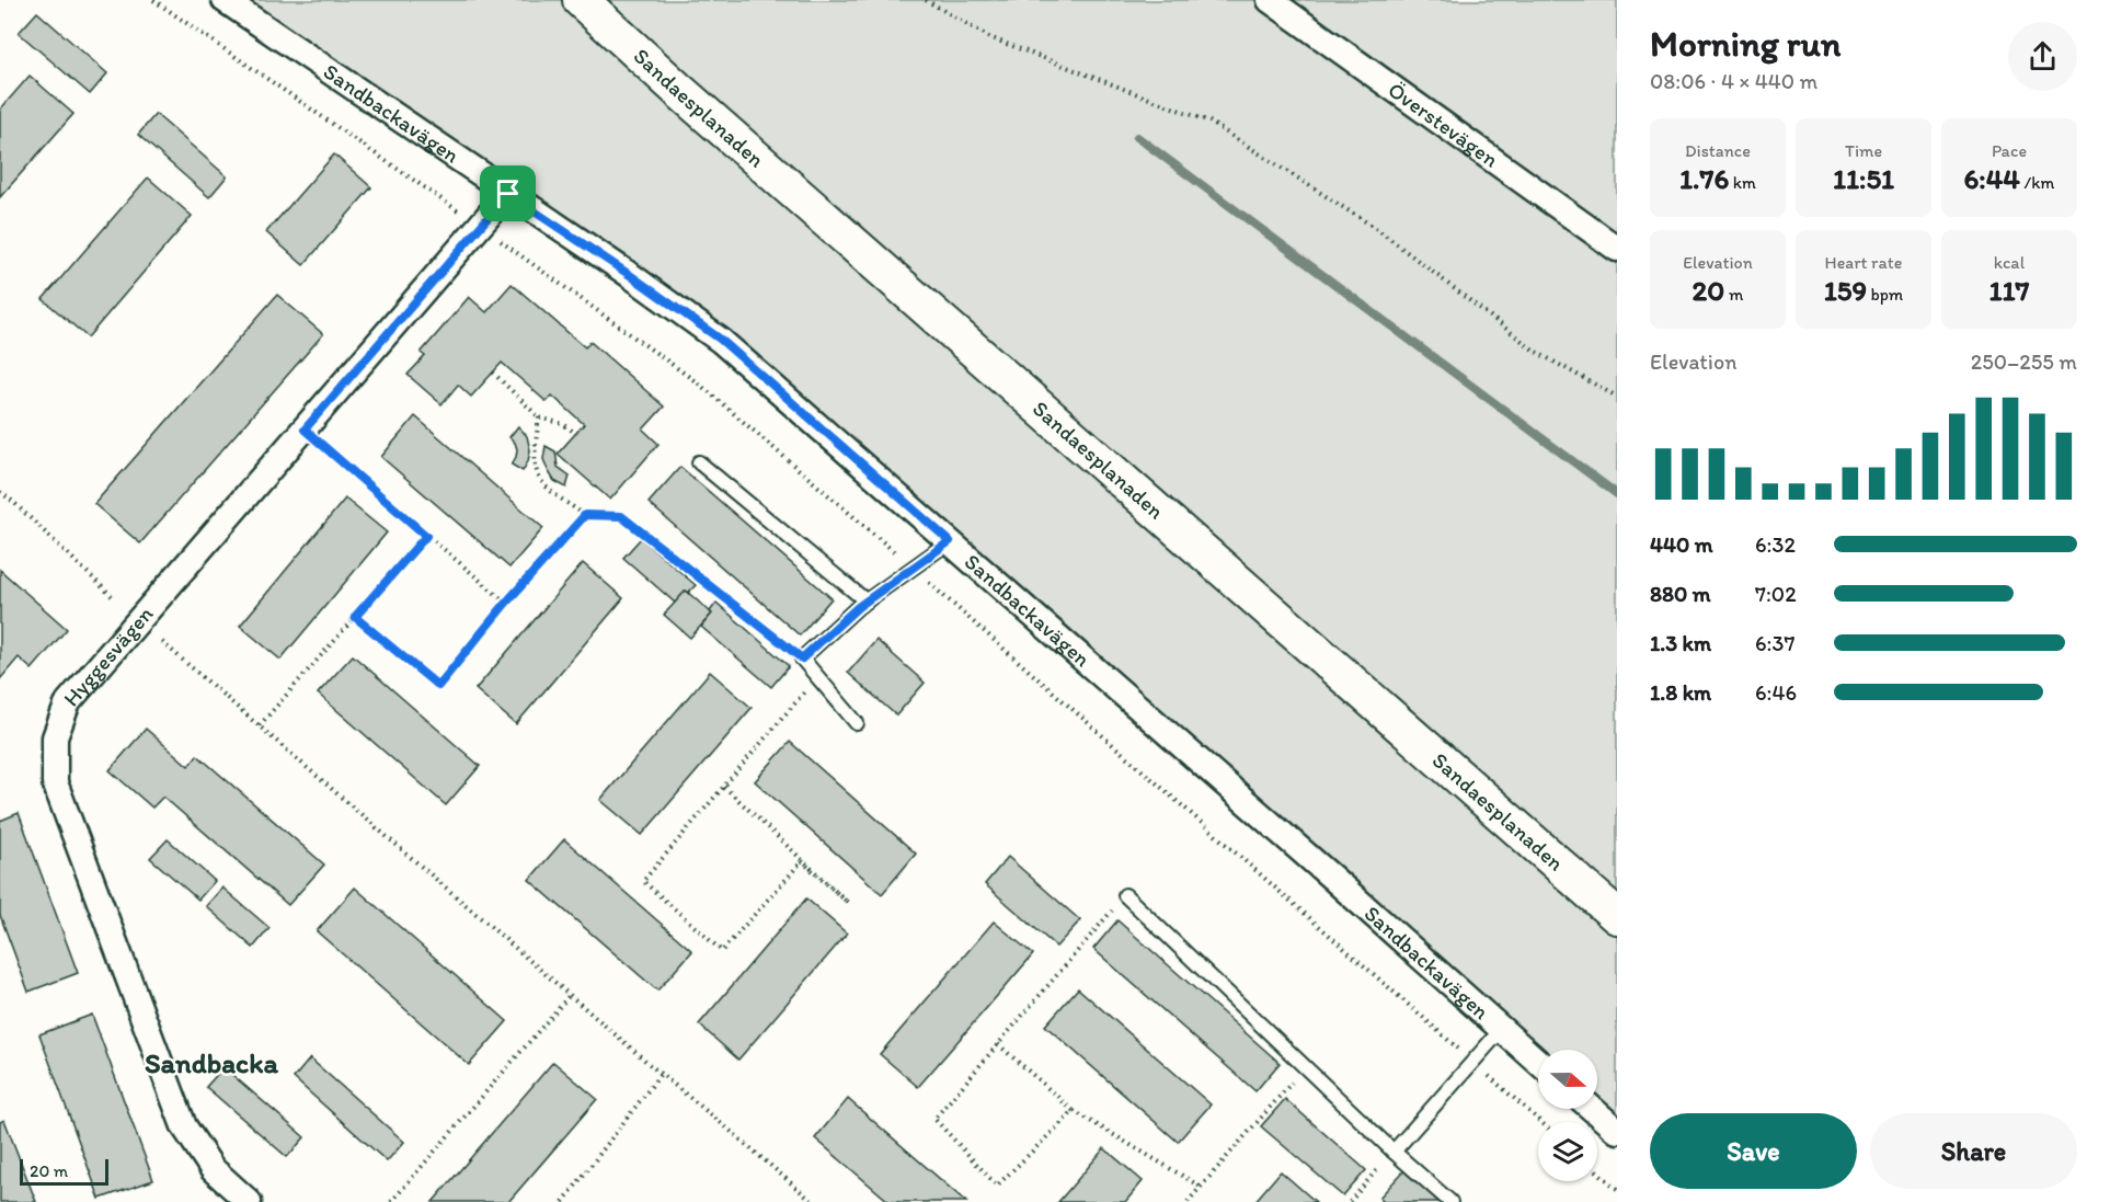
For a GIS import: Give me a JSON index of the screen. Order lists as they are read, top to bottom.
{
  "streets": {
    "main road": ["Sandaesplanaden"],
    "street": ["Sandbackavägen", "Överstevägen", "Hyggesvägen"]
  },
  "crossings": [
    ["Sandbackavägen", "Hyggesvägen"]
  ],
  "districts": ["Sandbacka"],
  "scale_bar": "20 m",
  "north": "right",
  "page": {
    "heading": ["Morning run", "08:06 · 4 × 440 m"],
    "stats": [
      ["Distance", "1.76 km"],
      ["Time", "11:51"],
      ["Pace", "6:44 /km"],
      ["Elevation", "20 m"],
      ["Heart rate", "159 bpm"],
      ["kcal", "117"]
    ],
    "chart": ["Elevation", "250–255 m"],
    "list": [
      {
        "name": "440 m",
        "note": "6:32"
      },
      {
        "name": "880 m",
        "note": "7:02"
      },
      {
        "name": "1.3 km",
        "note": "6:37"
      },
      {
        "name": "1.8 km",
        "note": "6:46"
      }
    ],
    "buttons": ["Save", "Share"],
    "scale": "20 m"
  }
}
